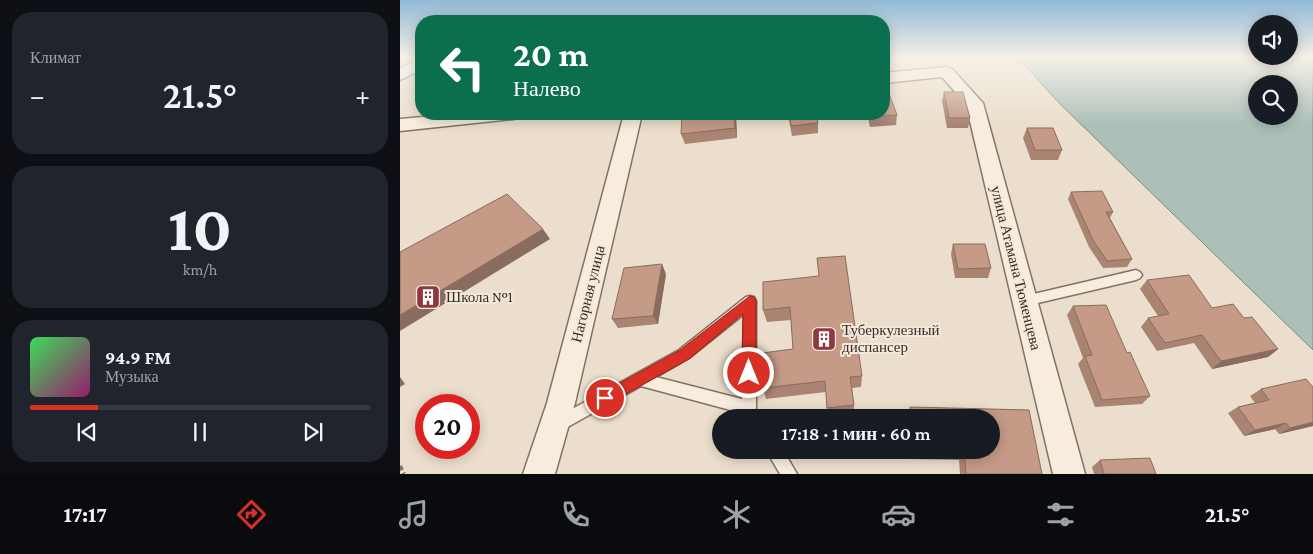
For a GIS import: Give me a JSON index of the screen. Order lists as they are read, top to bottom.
{
  "streets": {
    "street": ["улица Атамана Тюменцева", "Нагорная улица"]
  },
  "places": {
    "building": ["Школа №1", "Туберкулезный диспансер"]
  },
  "page": {
    "tile": [
      "Климат",
      ["10", "km/h"]
    ],
    "turn": ["20 m", "Налево"],
    "heat": ["−", "21.5°", "+"],
    "song": ["94.9 FM", "Музыка"],
    "limit": "20",
    "trip": "17:18 · 1 мин · 60 m",
    "tabs": ["17:17", "21.5°"]
  }
}
